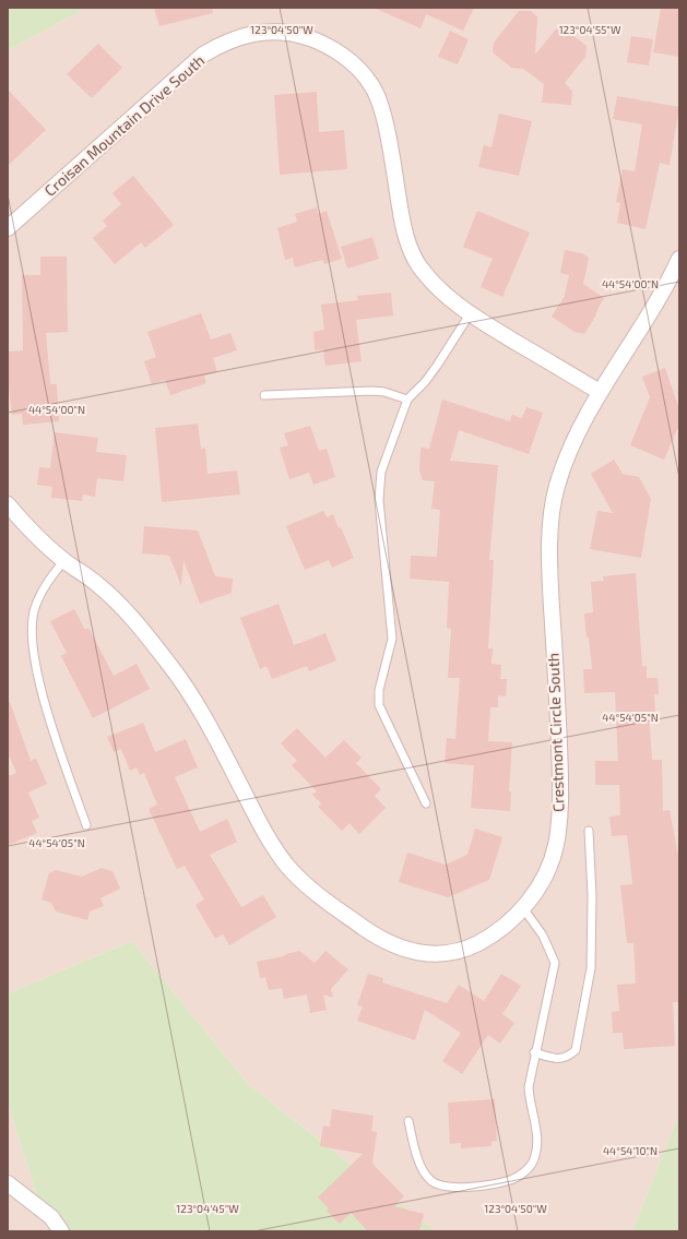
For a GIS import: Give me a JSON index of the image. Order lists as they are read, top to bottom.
{
  "streets": {
    "street": ["Croisan Mountain Drive South", "Crestmont Circle South"]
  },
  "crossings": [
    ["Croisan Mountain Drive South", "Crestmont Circle South"]
  ],
  "coordinates": [
    "123°04'50\"W",
    "123°04'55\"W",
    "44°54'00\"N",
    "44°54'05\"N",
    "44°54'10\"N",
    "123°04'45\"W"
  ]
}
